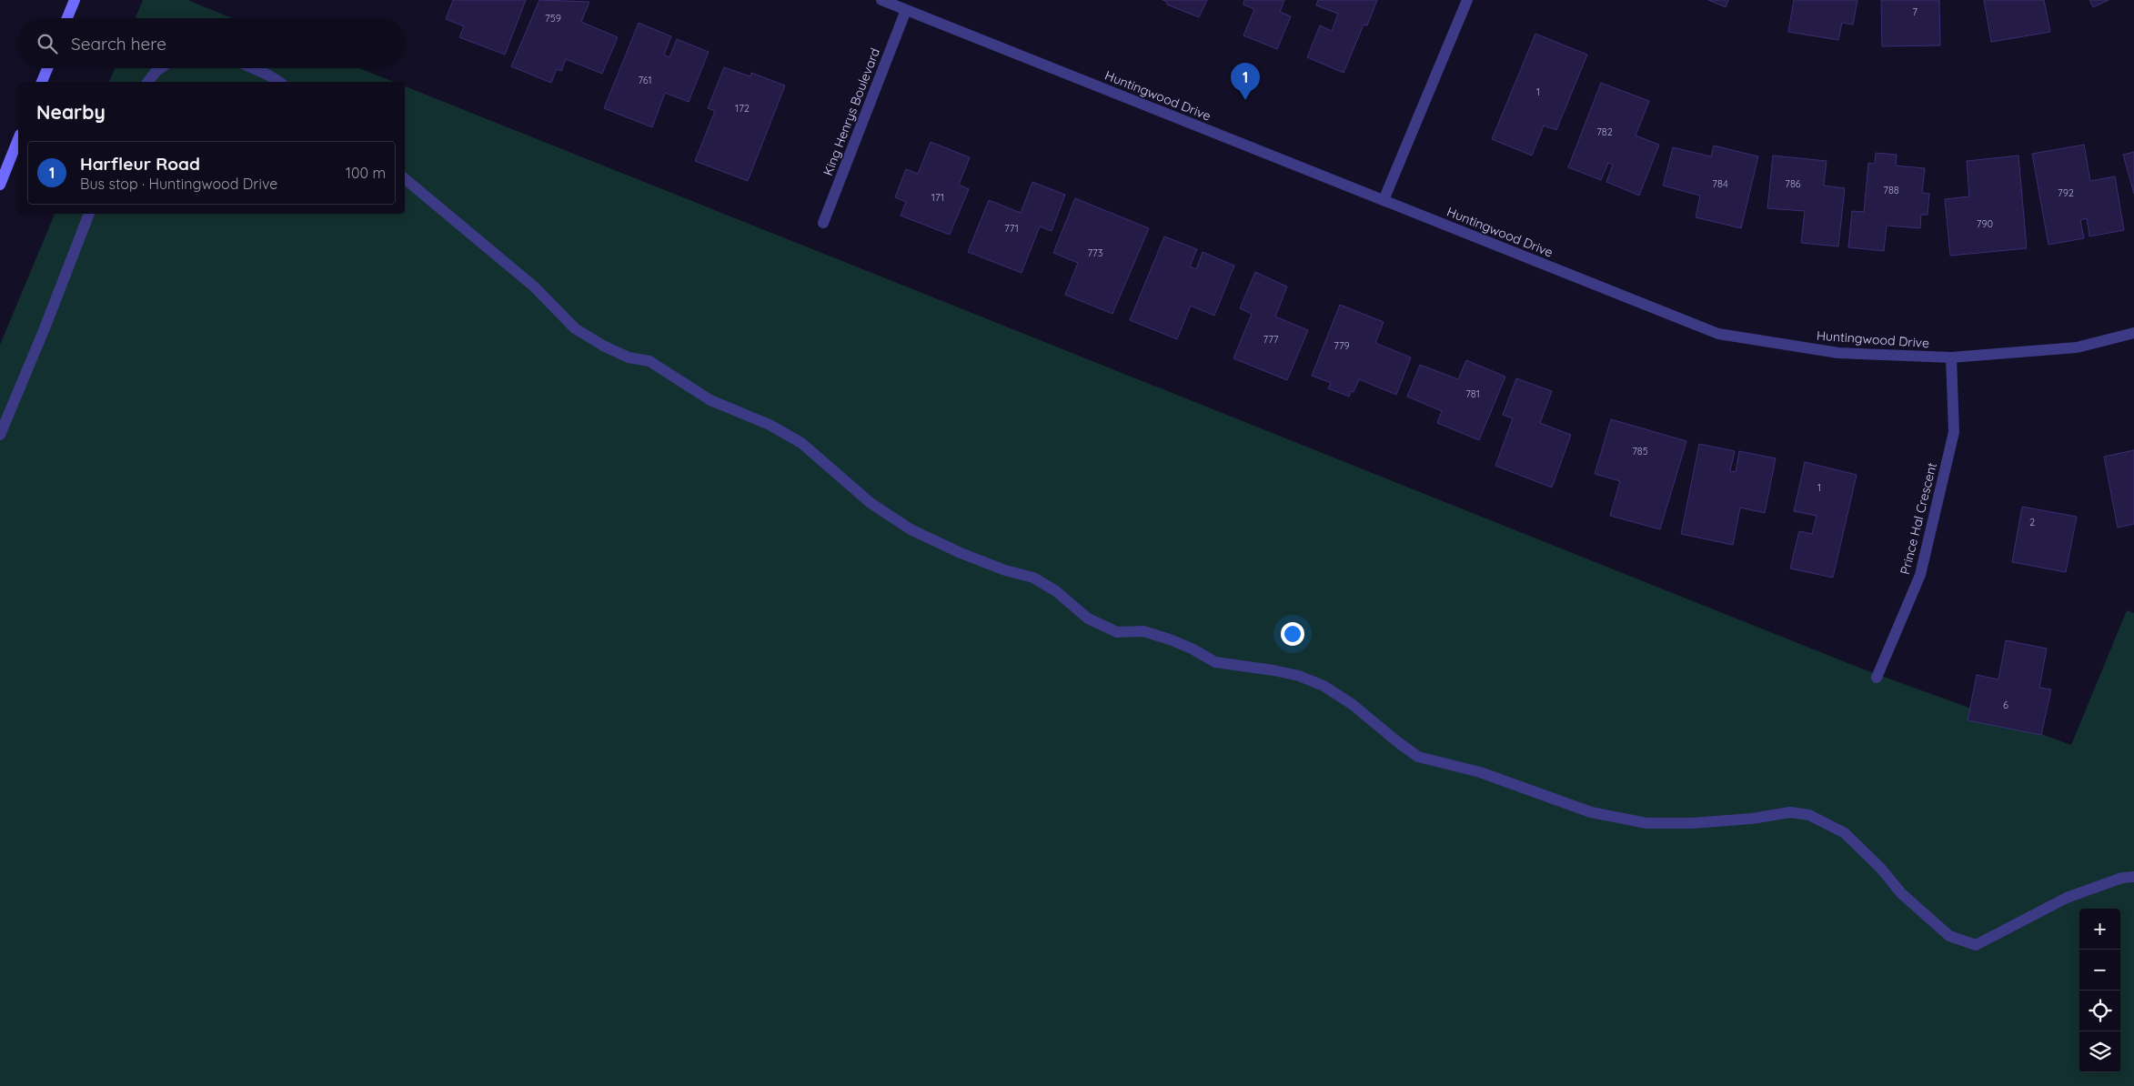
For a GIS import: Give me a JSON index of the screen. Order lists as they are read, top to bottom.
{
  "streets": {
    "street": ["Huntingwood Drive", "King Henrys Boulevard", "Prince Hal Crescent"]
  },
  "crossings": [
    ["Huntingwood Drive", "King Henrys Boulevard"],
    ["Huntingwood Drive", "Prince Hal Crescent"]
  ],
  "house_numbers": [
    "7",
    "759",
    "761",
    "1",
    "172",
    "782",
    "784",
    "786",
    "788",
    "792",
    "171",
    "790",
    "771",
    "773",
    "777",
    "779",
    "781",
    "785",
    "1",
    "2",
    "6"
  ],
  "page": {
    "search": "Search here",
    "pins": "1",
    "heading": "Nearby",
    "list": [
      {
        "mark": "1",
        "name": "Harfleur Road",
        "note": "Bus stop · Huntingwood Drive",
        "value": "100 m"
      }
    ],
    "map_buttons": ["+", "−"]
  }
}
